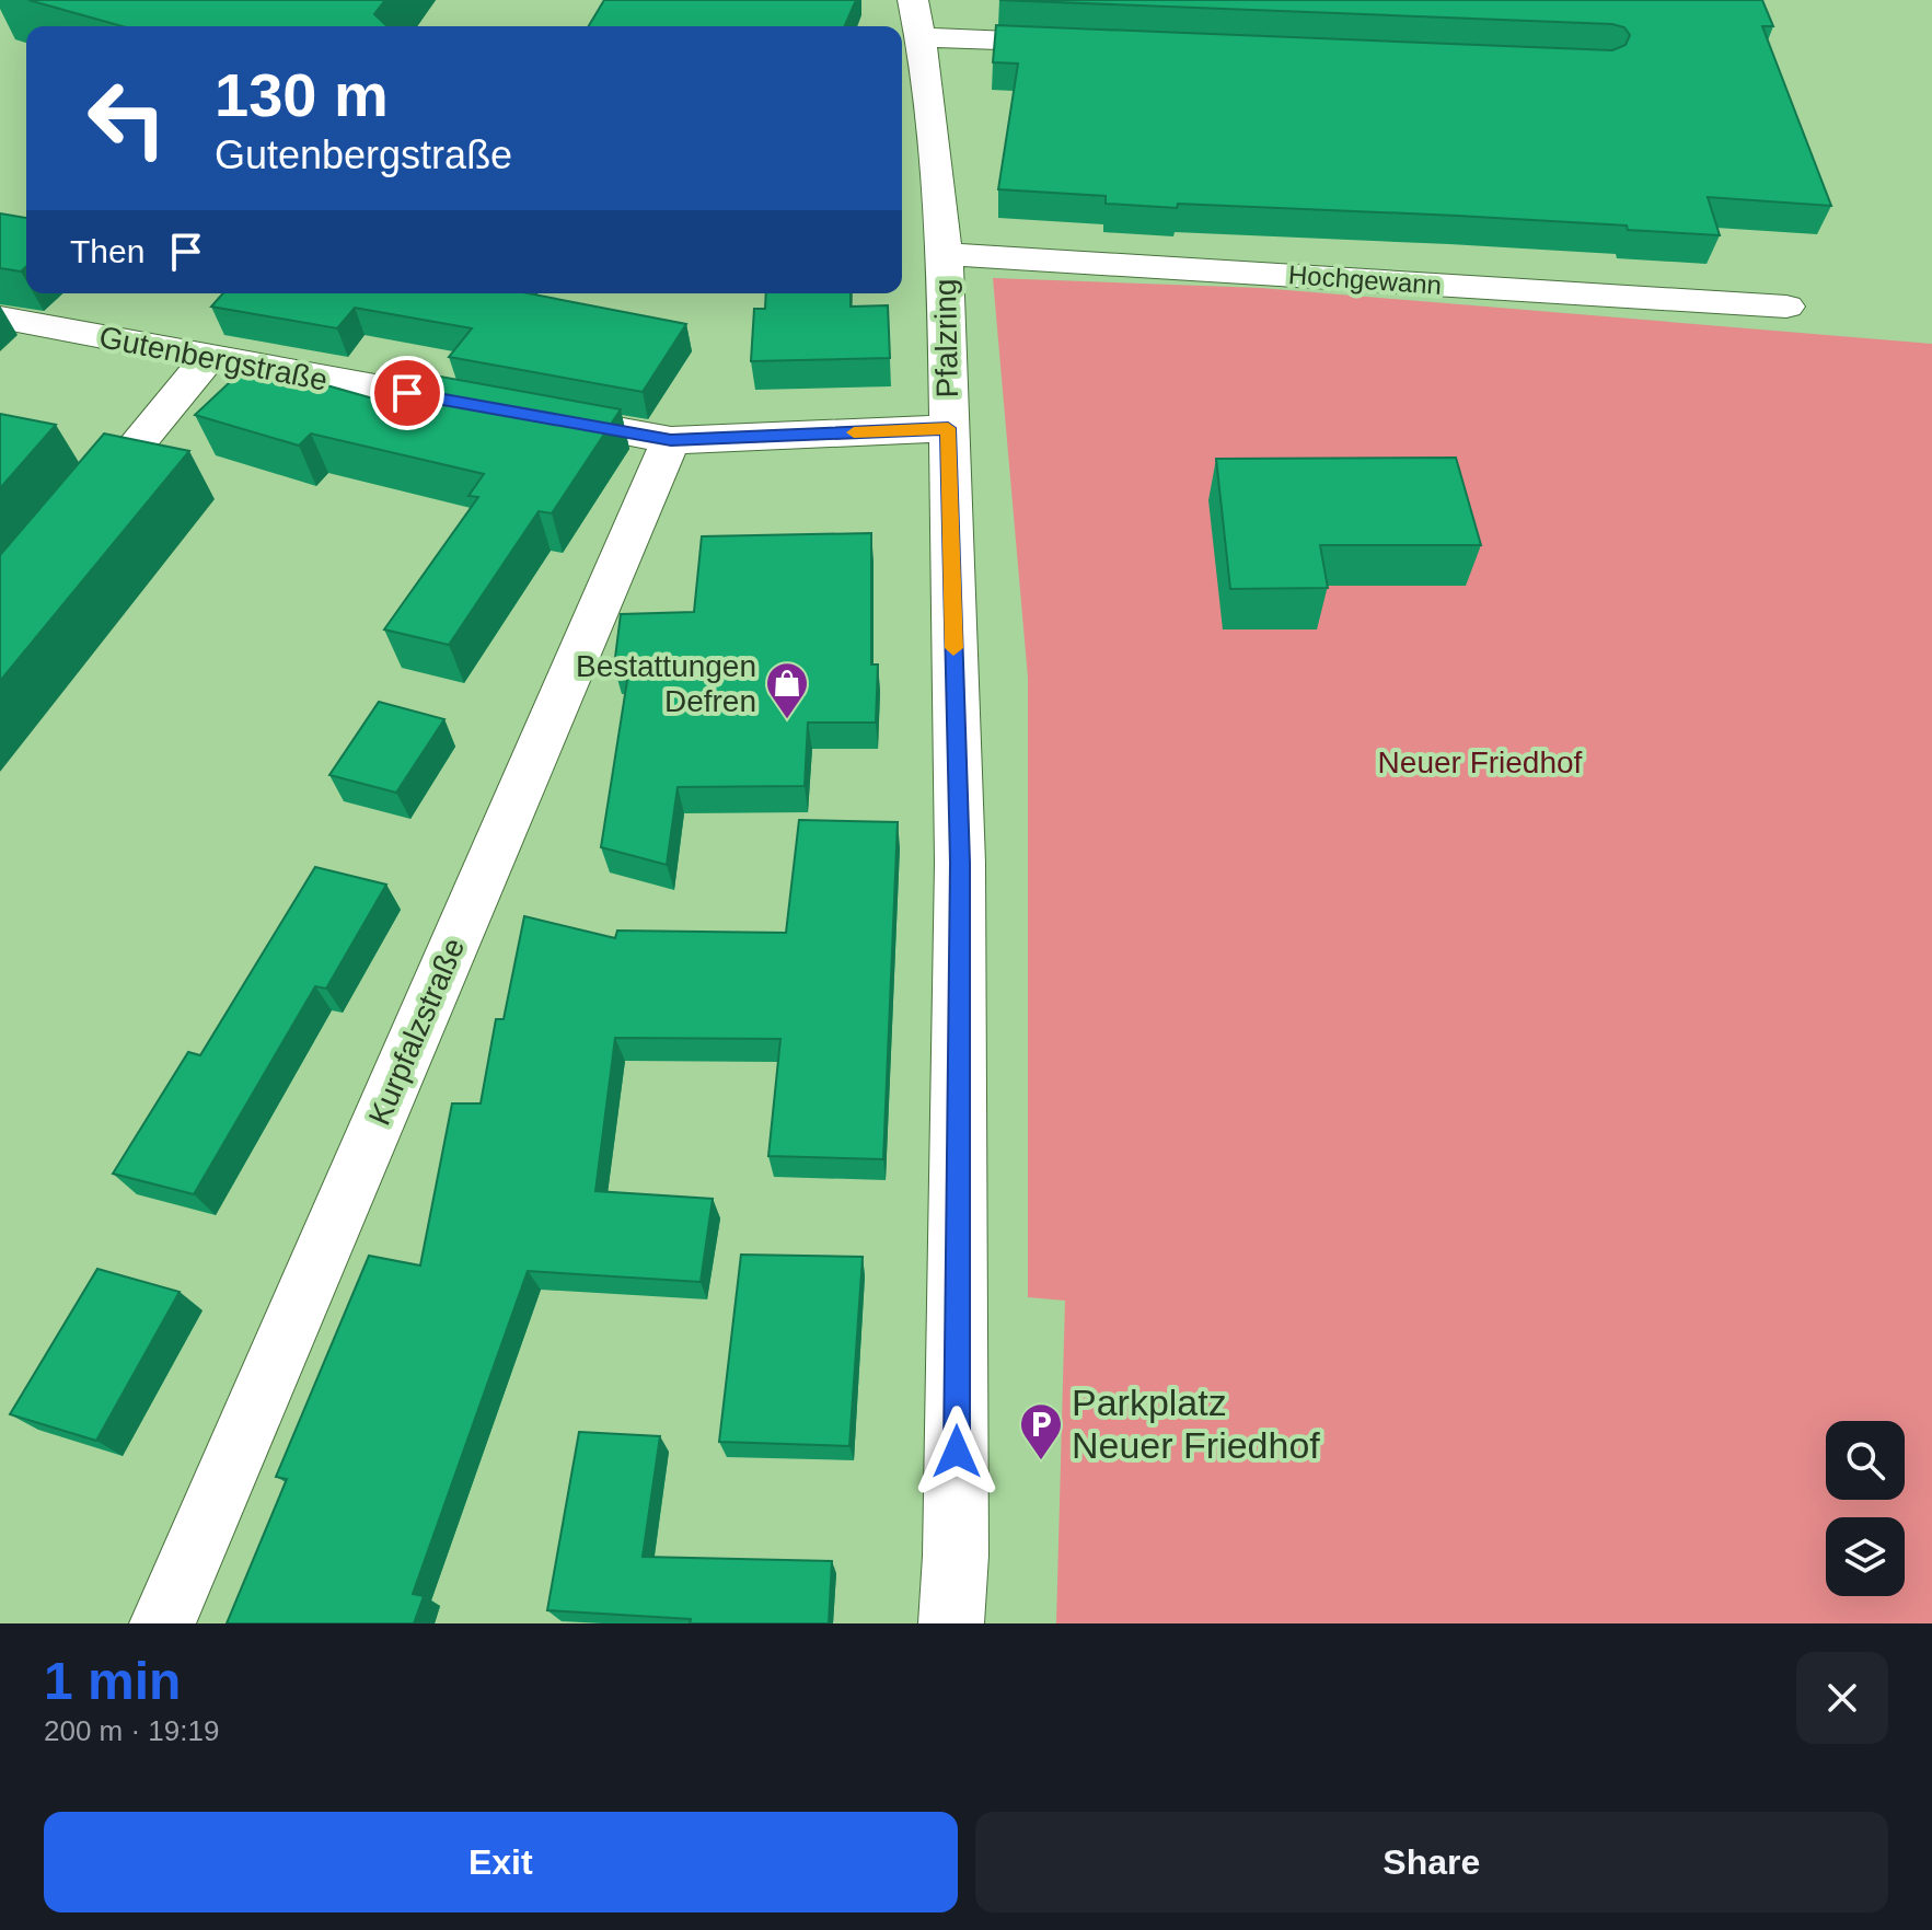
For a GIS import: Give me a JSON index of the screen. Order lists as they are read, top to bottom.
{
  "streets": {
    "street": [
      "Hochgewann",
      "Pfalzring",
      "Gutenbergstraße",
      "Kurpfalzstraße"
    ]
  },
  "crossings": [
    ["Hochgewann", "Pfalzring"],
    ["Pfalzring", "Gutenbergstraße"],
    ["Gutenbergstraße", "Kurpfalzstraße"]
  ],
  "parks": ["Neuer Friedhof"],
  "places": {
    "shop": ["Bestattungen Defren"],
    "parking": ["Parkplatz Neuer Friedhof"]
  },
  "page": {
    "turn": ["130 m", "Gutenbergstraße"],
    "then": "Then",
    "heading": ["1 min", "200 m · 19:19"],
    "buttons": ["Exit", "Share"]
  }
}
